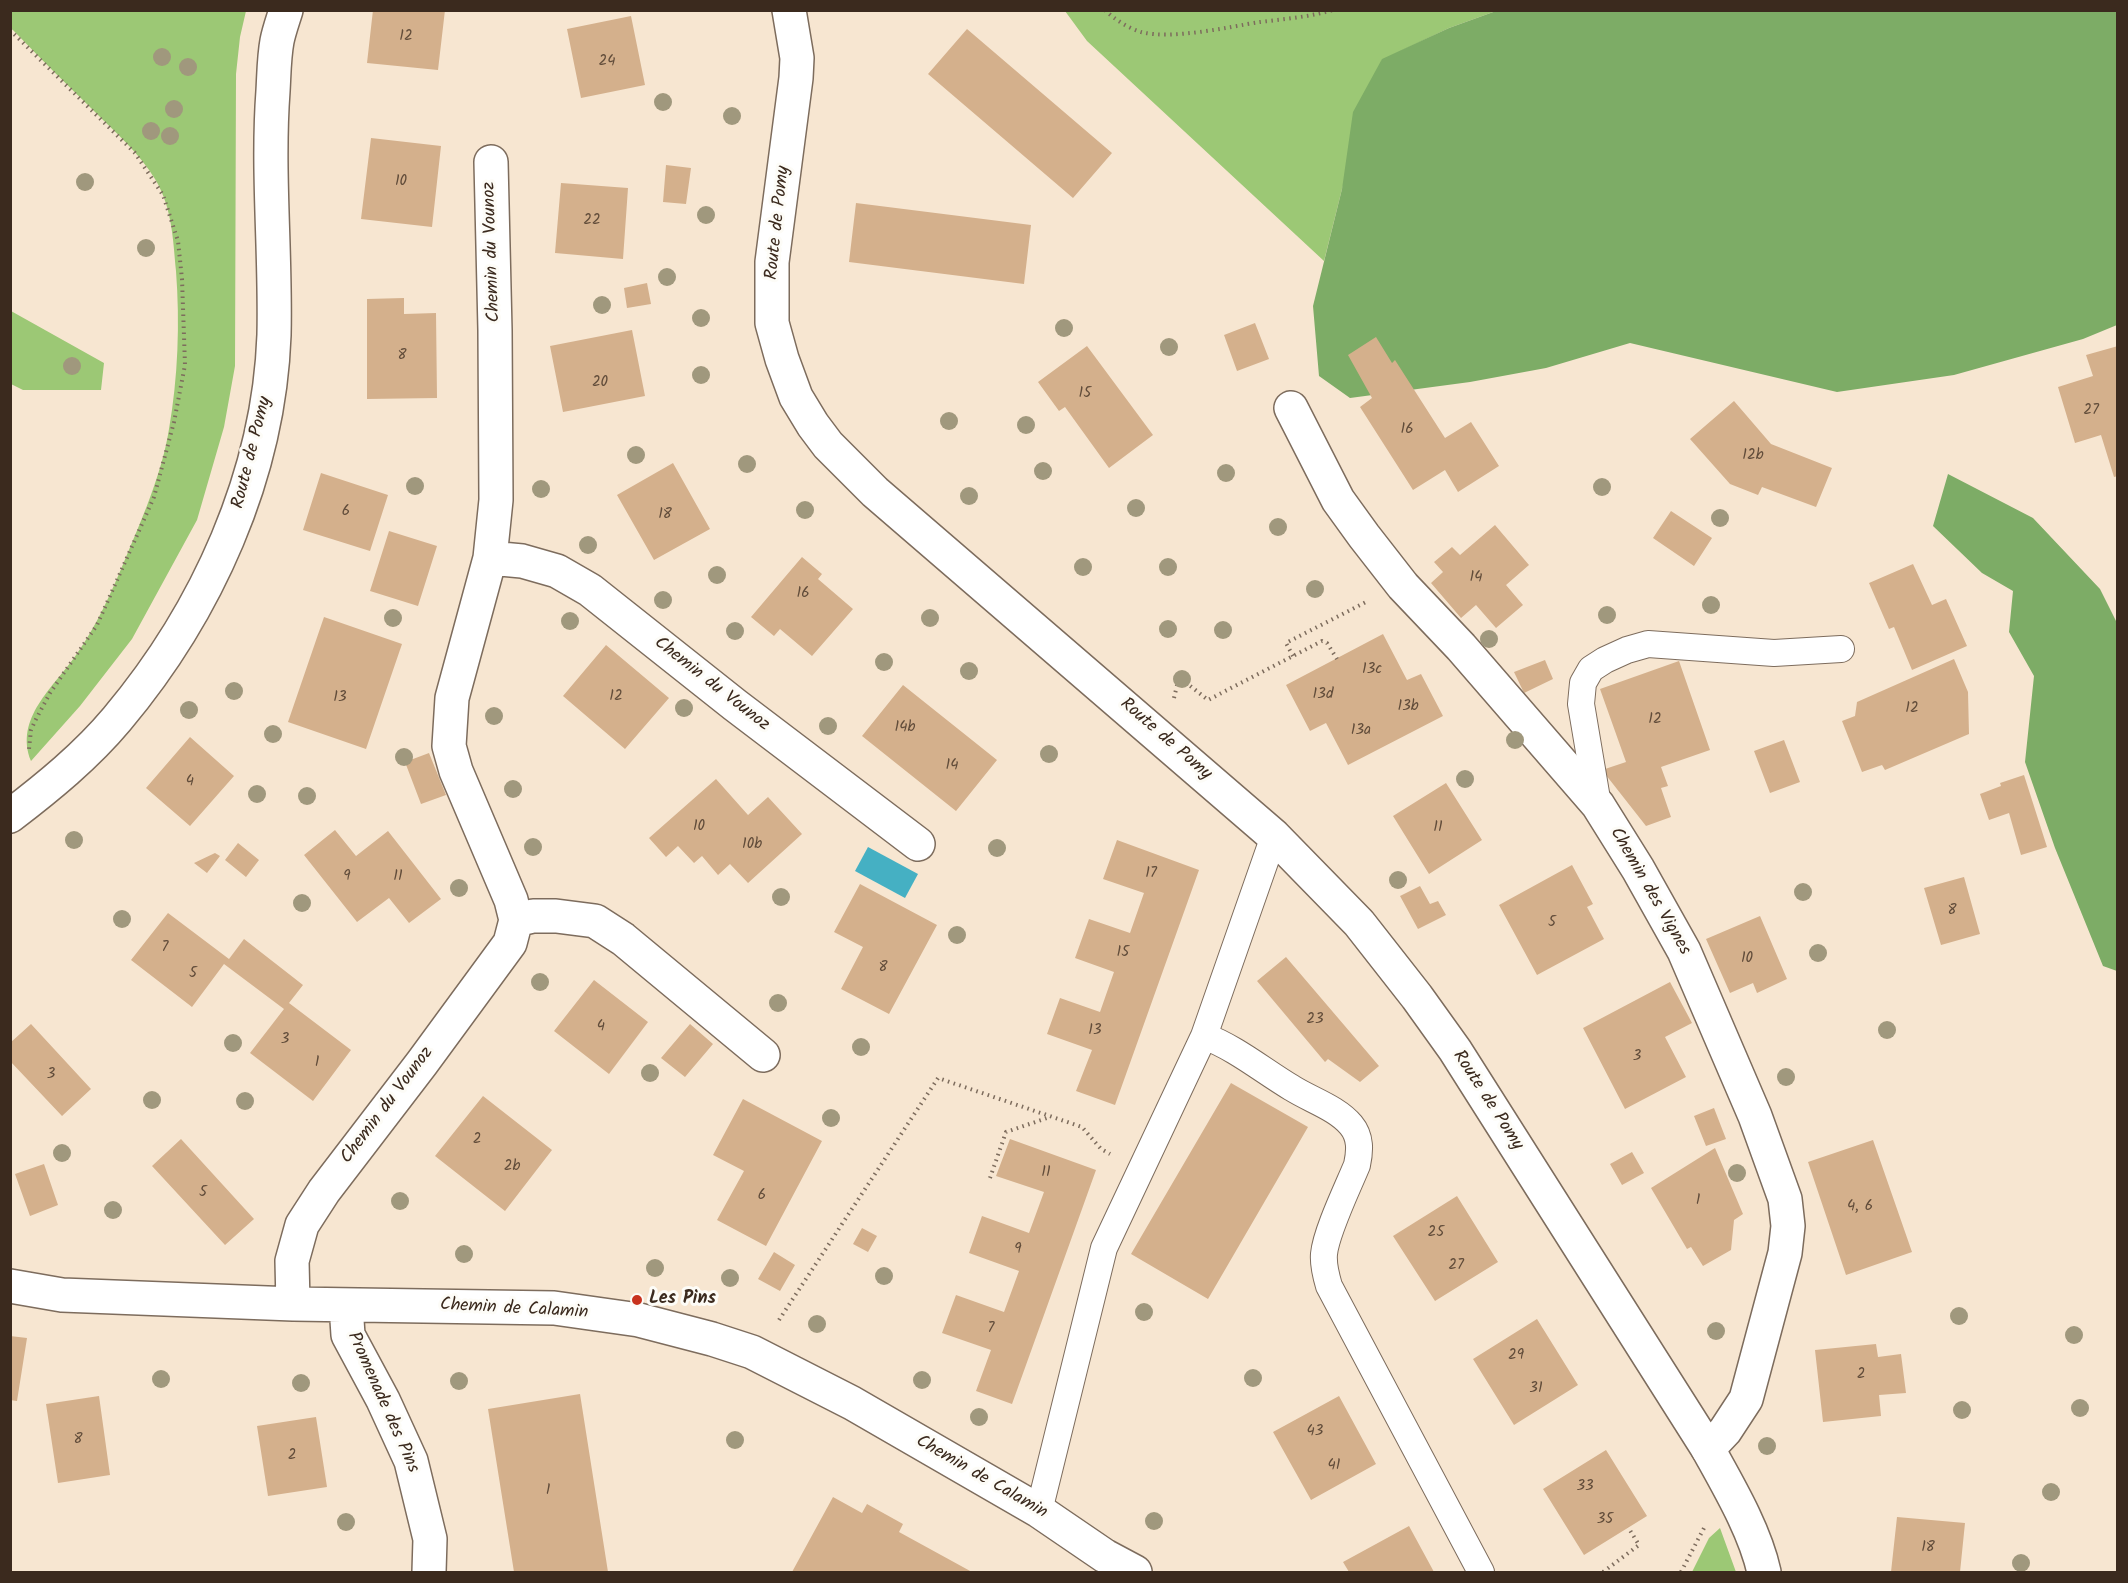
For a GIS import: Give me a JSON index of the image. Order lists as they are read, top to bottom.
{
  "streets": {
    "street": [
      "Route de Pomy",
      "Chemin du Vounoz",
      "Chemin des Vignes",
      "Chemin de Calamin",
      "Promenade des Pins"
    ]
  },
  "crossings": [
    ["Route de Pomy", "Chemin des Vignes"],
    ["Chemin du Vounoz", "Chemin de Calamin"],
    ["Chemin de Calamin", "Promenade des Pins"]
  ],
  "places": ["Les Pins"],
  "house_numbers": [
    "12",
    "24",
    "10",
    "22",
    "8",
    "20",
    "15",
    "27",
    "16",
    "12b",
    "6",
    "18",
    "14",
    "16",
    "13c",
    "13d",
    "12",
    "13",
    "13b",
    "12",
    "12",
    "14b",
    "13a",
    "14",
    "4",
    "10",
    "11",
    "10b",
    "17",
    "9",
    "11",
    "8",
    "5",
    "7",
    "15",
    "10",
    "8",
    "5",
    "23",
    "4",
    "13",
    "3",
    "3",
    "1",
    "3",
    "2",
    "2b",
    "11",
    "5",
    "6",
    "1",
    "4, 6",
    "25",
    "9",
    "27",
    "7",
    "29",
    "2",
    "31",
    "43",
    "8",
    "2",
    "41",
    "33",
    "1",
    "35",
    "18"
  ]
}
